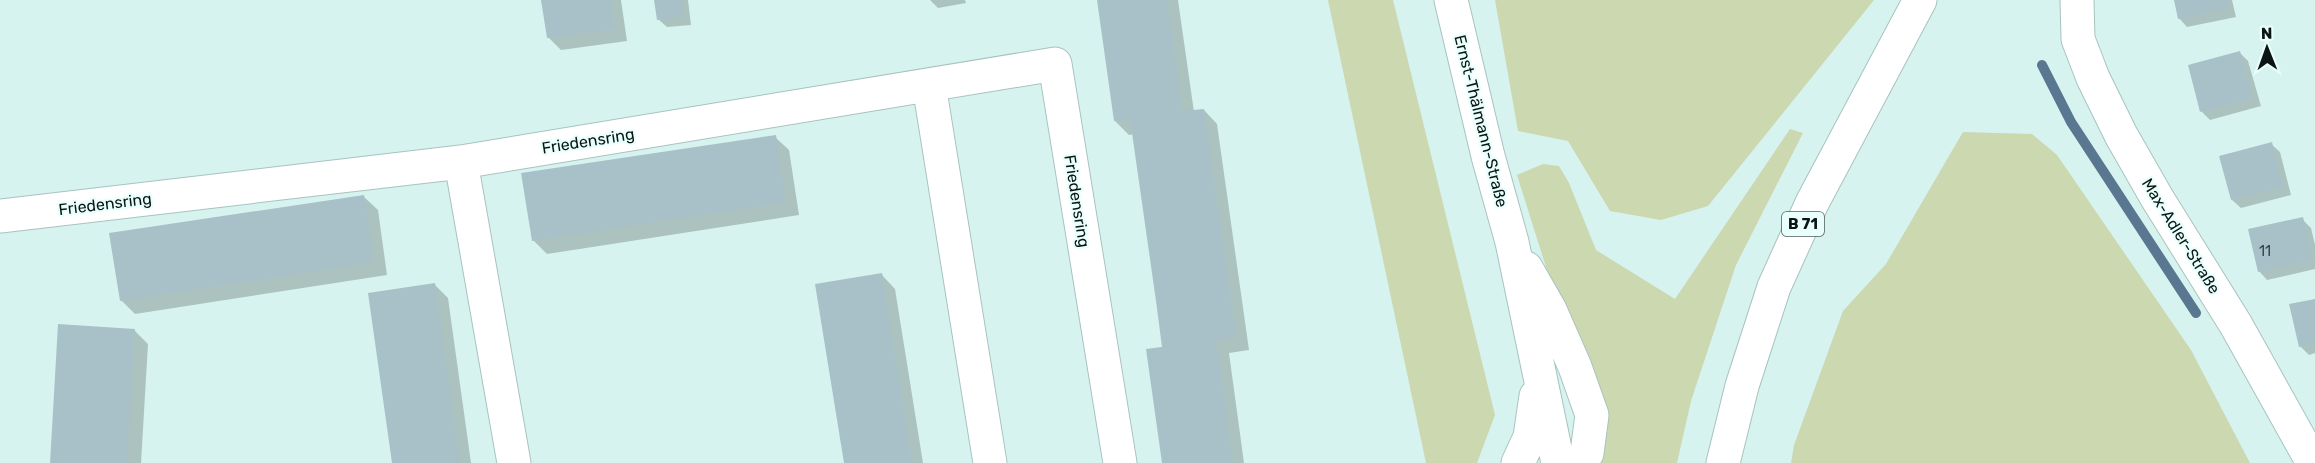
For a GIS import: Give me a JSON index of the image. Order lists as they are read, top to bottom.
{
  "streets": {
    "street": [
      "Ernst-Thälmann-Straße",
      "Friedensring",
      "B 71",
      "Max-Adler-Straße"
    ]
  },
  "house_numbers": ["11"],
  "north": "top"
}
